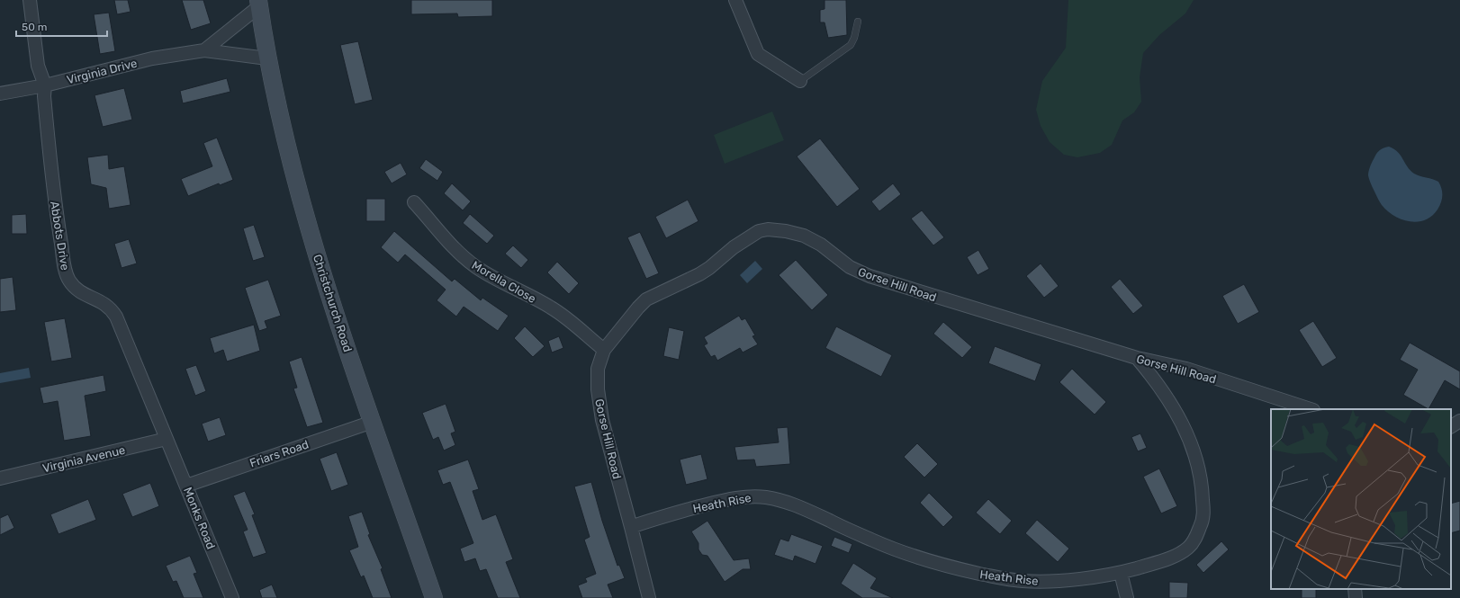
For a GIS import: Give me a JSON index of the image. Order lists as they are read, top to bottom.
{
  "streets": {
    "main road": ["Christchurch Road"],
    "street": [
      "Virginia Drive",
      "Abbots Drive",
      "Morella Close",
      "Gorse Hill Road",
      "Friars Road",
      "Virginia Avenue",
      "Heath Rise",
      "Monks Road"
    ]
  },
  "crossings": [
    ["Virginia Drive", "Abbots Drive"],
    ["Virginia Drive", "Christchurch Road"],
    ["Abbots Drive", "Virginia Avenue"],
    ["Abbots Drive", "Monks Road"],
    ["Morella Close", "Gorse Hill Road"],
    ["Gorse Hill Road", "Heath Rise"],
    ["Christchurch Road", "Friars Road"],
    ["Friars Road", "Monks Road"],
    ["Virginia Avenue", "Monks Road"]
  ],
  "scale_bar": "50 m"
}
